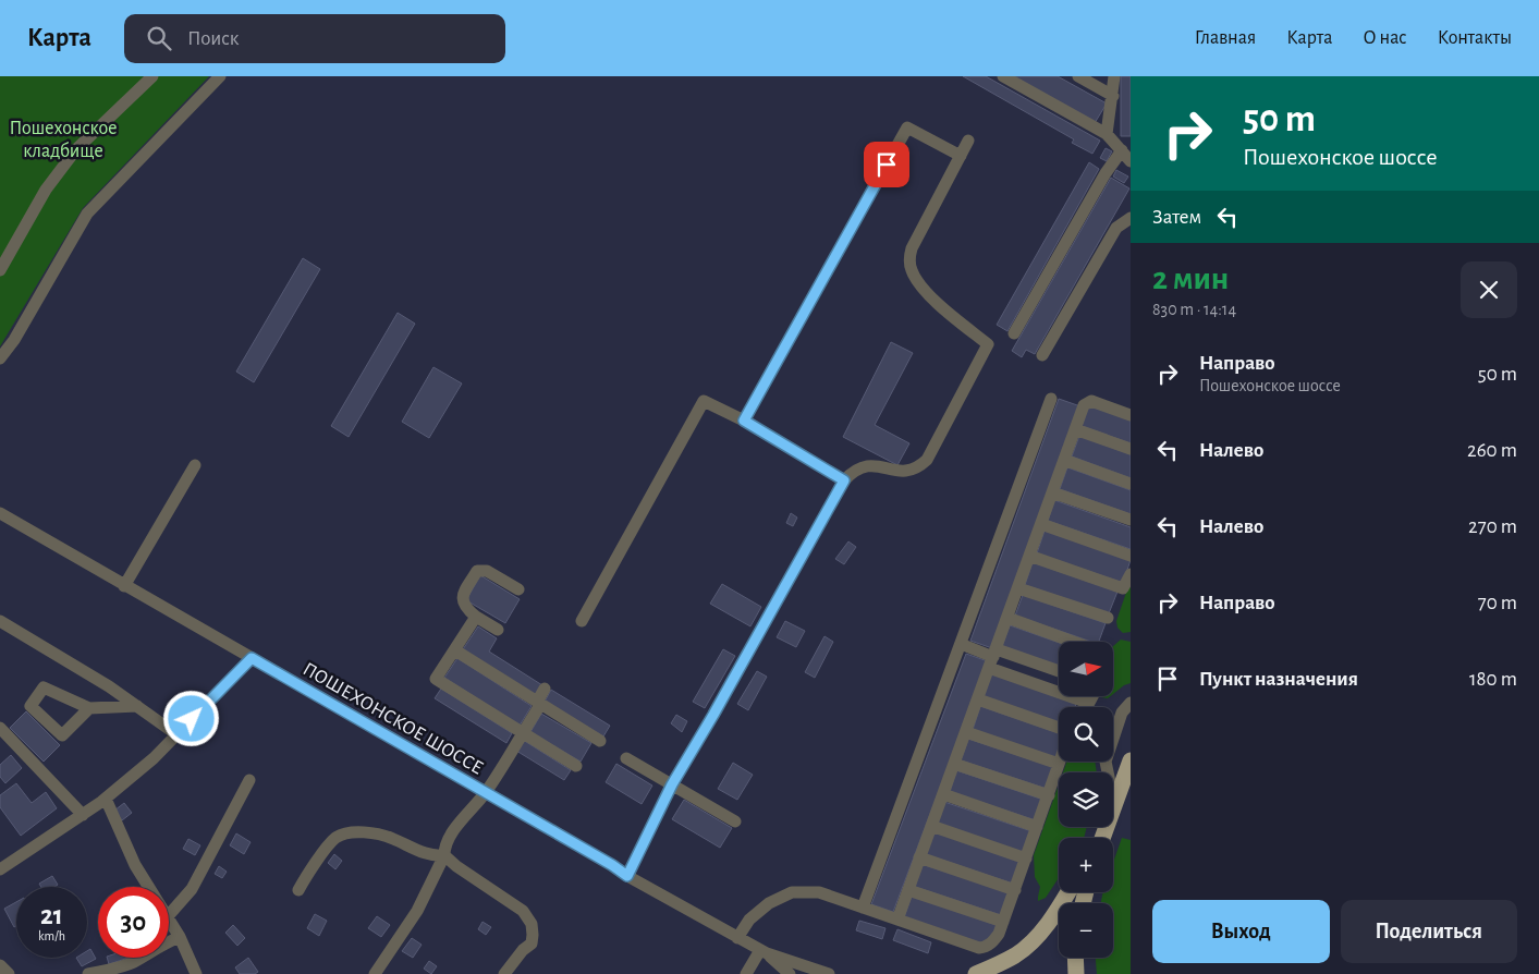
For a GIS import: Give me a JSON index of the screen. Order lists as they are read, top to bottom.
{
  "streets": {
    "street": ["ПОШЕХОНСКОЕ ШОССЕ"]
  },
  "parks": ["Пошехонское кладбище"],
  "north": "right",
  "page": {
    "header": "Карта",
    "search": "Поиск",
    "nav": [
      "Главная",
      "Карта",
      "О нас",
      "Контакты"
    ],
    "turn": ["50 m", "Пошехонское шоссе"],
    "then": "Затем",
    "heading": ["2 мин", "830 m · 14:14"],
    "list": [
      {
        "name": "Направо",
        "note": "Пошехонское шоссе",
        "value": "50 m"
      },
      {
        "name": "Налево",
        "value": "260 m"
      },
      {
        "name": "Налево",
        "value": "270 m"
      },
      {
        "name": "Направо",
        "value": "70 m"
      },
      {
        "name": "Пункт назначения",
        "value": "180 m"
      }
    ],
    "map_buttons": ["+", "−"],
    "speed": "21 km/h",
    "limit": "30",
    "buttons": ["Выход", "Поделиться"]
  }
}
